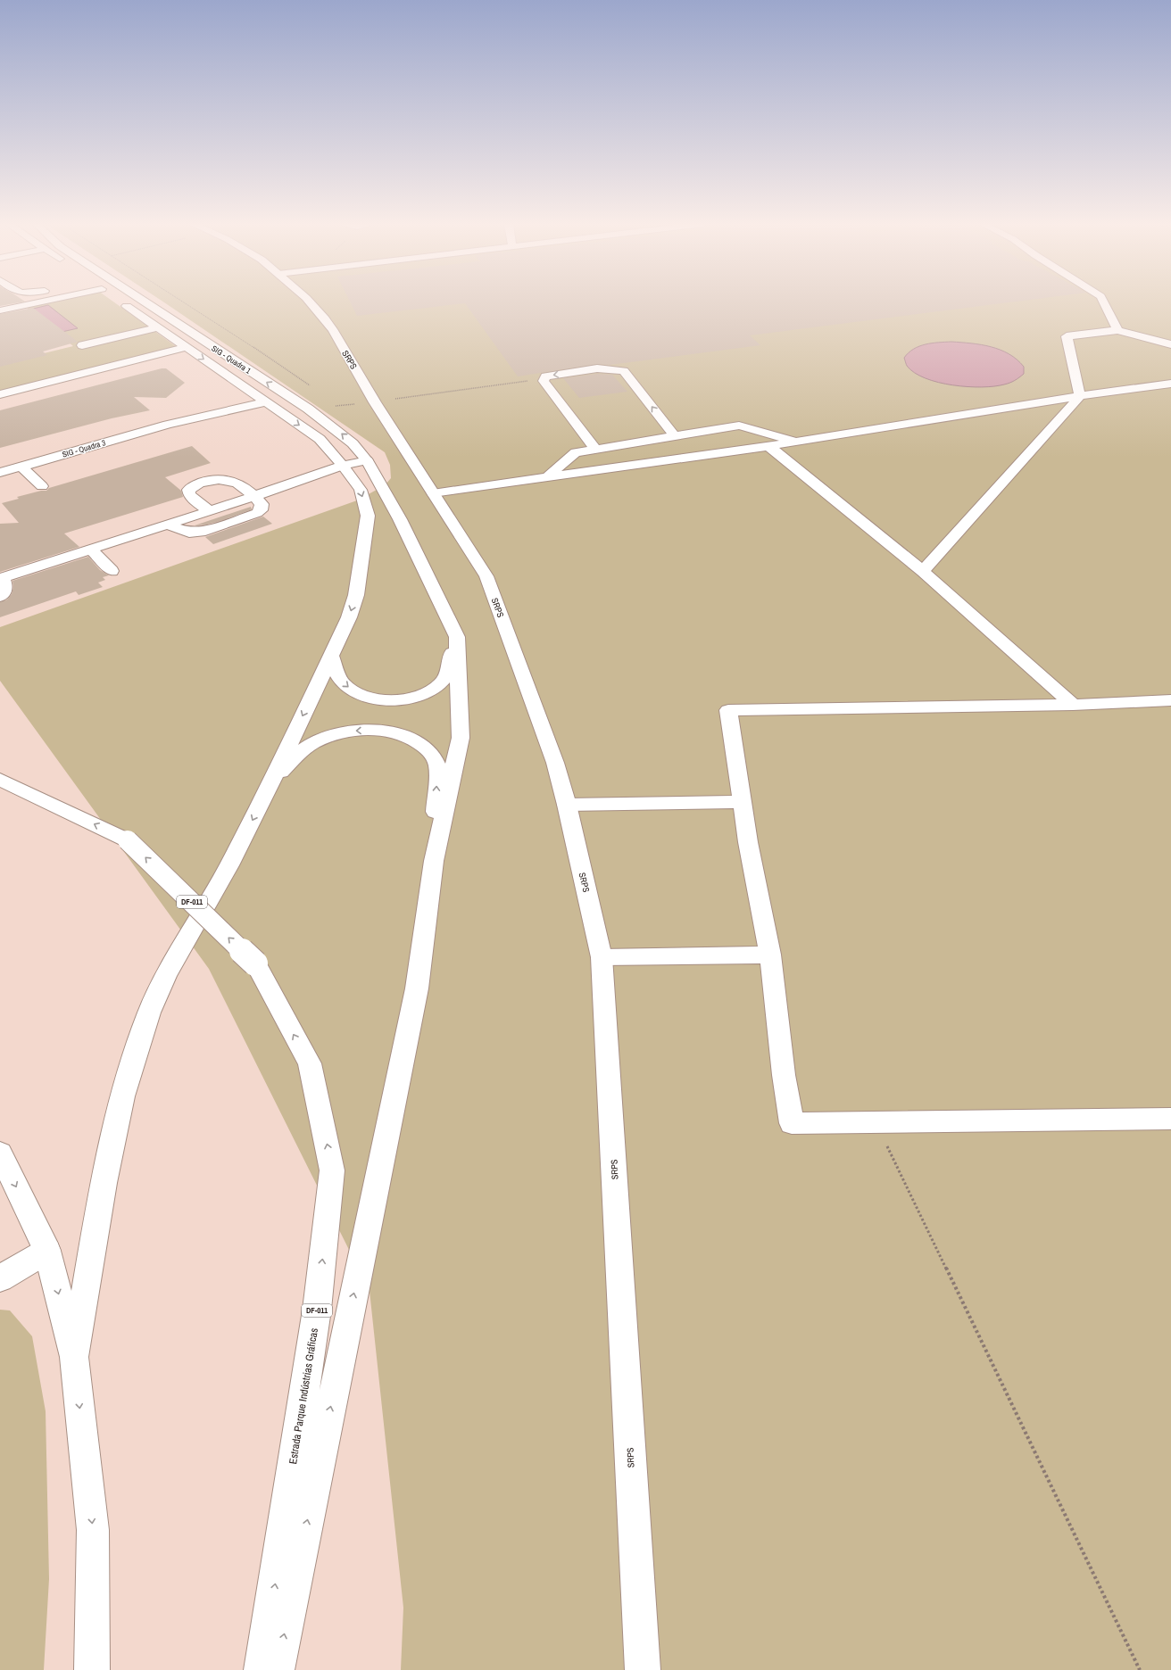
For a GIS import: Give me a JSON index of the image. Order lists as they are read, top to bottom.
{
  "streets": {
    "main road": [
      "SIG - Quadra 1",
      "SRPS",
      "SIG - Quadra 3",
      "DF-011",
      "Estrada Parque Indústrias Gráficas"
    ]
  },
  "crossings": [
    ["SIG - Quadra 1", "SIG - Quadra 3"]
  ],
  "one_way": ["Estrada Parque Indústrias Gráficas"]
}
